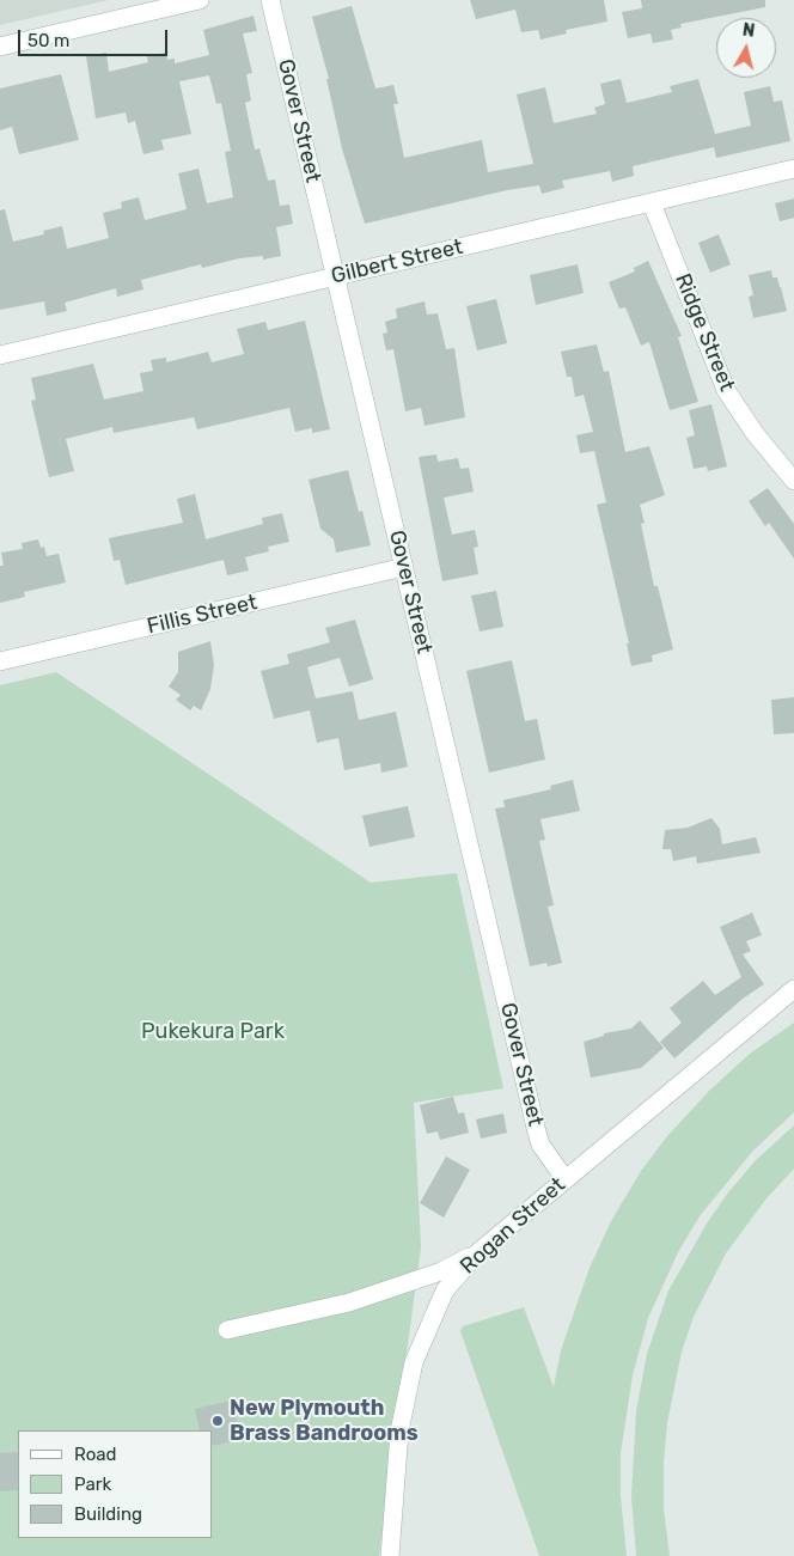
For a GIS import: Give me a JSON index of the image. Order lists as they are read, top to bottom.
{
  "streets": {
    "street": [
      "Gover Street",
      "Gilbert Street",
      "Ridge Street",
      "Fillis Street",
      "Rogan Street"
    ]
  },
  "crossings": [
    ["Gover Street", "Gilbert Street"],
    ["Gover Street", "Fillis Street"],
    ["Gover Street", "Rogan Street"],
    ["Gilbert Street", "Ridge Street"]
  ],
  "parks": ["Pukekura Park"],
  "places": ["New Plymouth Brass Bandrooms"],
  "legend": ["Road", "Park", "Building"],
  "scale_bar": "50 m",
  "north": "top"
}
